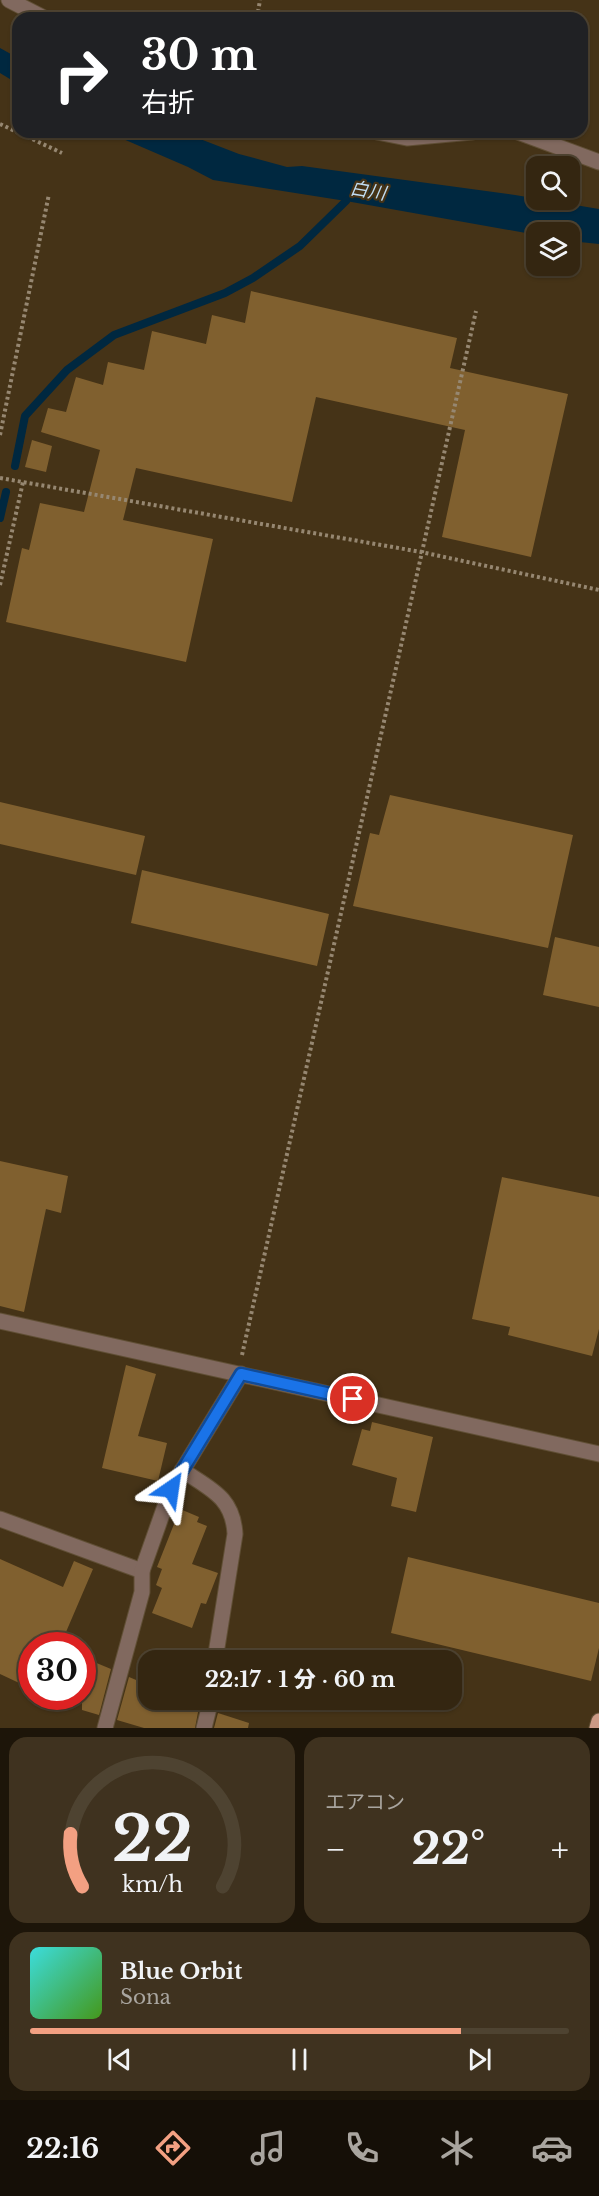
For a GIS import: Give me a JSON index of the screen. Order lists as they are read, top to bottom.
{
  "water": ["白川"],
  "page": {
    "turn": ["30 m", "右折"],
    "limit": "30",
    "trip": "22:17 · 1 分 · 60 m",
    "tile": "エアコン",
    "heat": ["−", "22°", "+"],
    "song": ["Blue Orbit", "Sona"],
    "tabs": "22:16",
    "gauge": ["22", "km/h"]
  }
}
